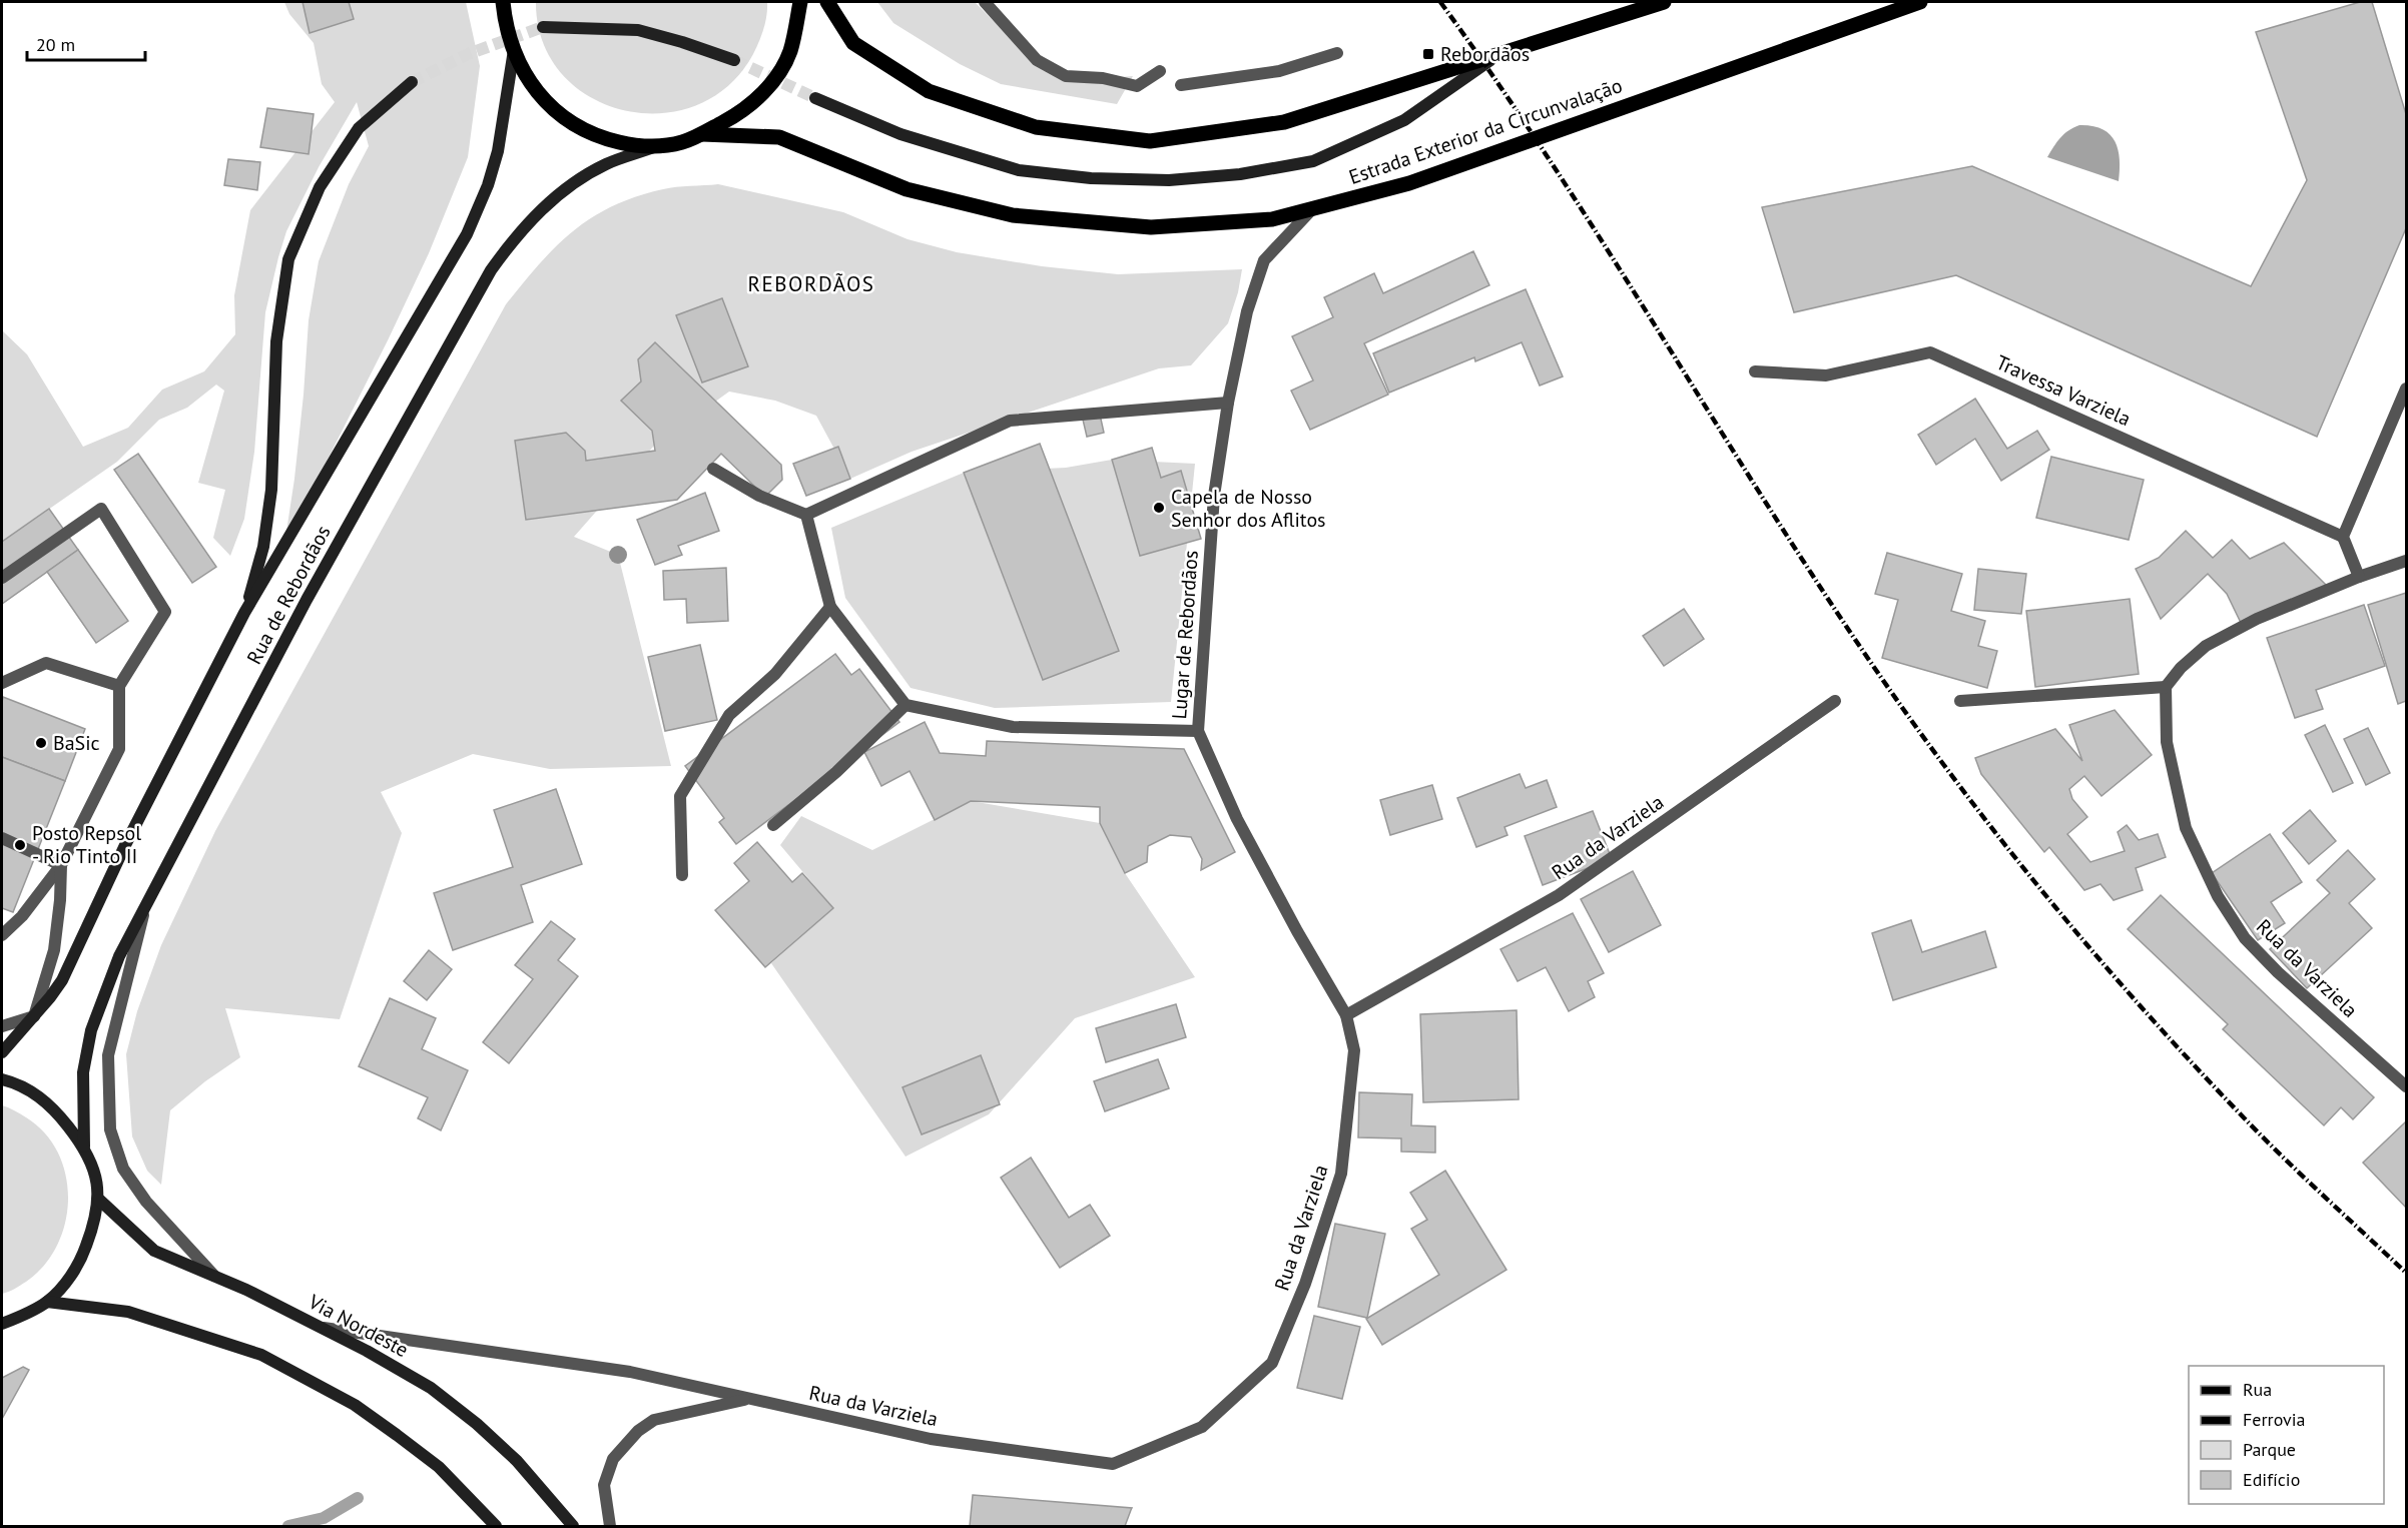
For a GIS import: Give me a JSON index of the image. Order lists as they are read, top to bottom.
{
  "streets": {
    "main road": ["Estrada Exterior da Circunvalação", "Rua de Rebordãos", "Via Nordeste"],
    "street": ["Travessa Varziela", "Lugar de Rebordãos", "Rua da Varziela"]
  },
  "crossings": [
    ["Estrada Exterior da Circunvalação", "Lugar de Rebordãos"],
    ["Lugar de Rebordãos", "Rua da Varziela"],
    ["Rua da Varziela", "Via Nordeste"]
  ],
  "districts": ["REBORDÃOS"],
  "places": {
    "transit": ["Rebordãos"],
    "other": ["Capela de Nosso Senhor dos Aflitos", "BaSic", "Posto Repsol - Rio Tinto II"]
  },
  "legend": [
    "Rua",
    "Ferrovia",
    "Parque",
    "Edifício"
  ],
  "scale_bar": "20 m"
}
